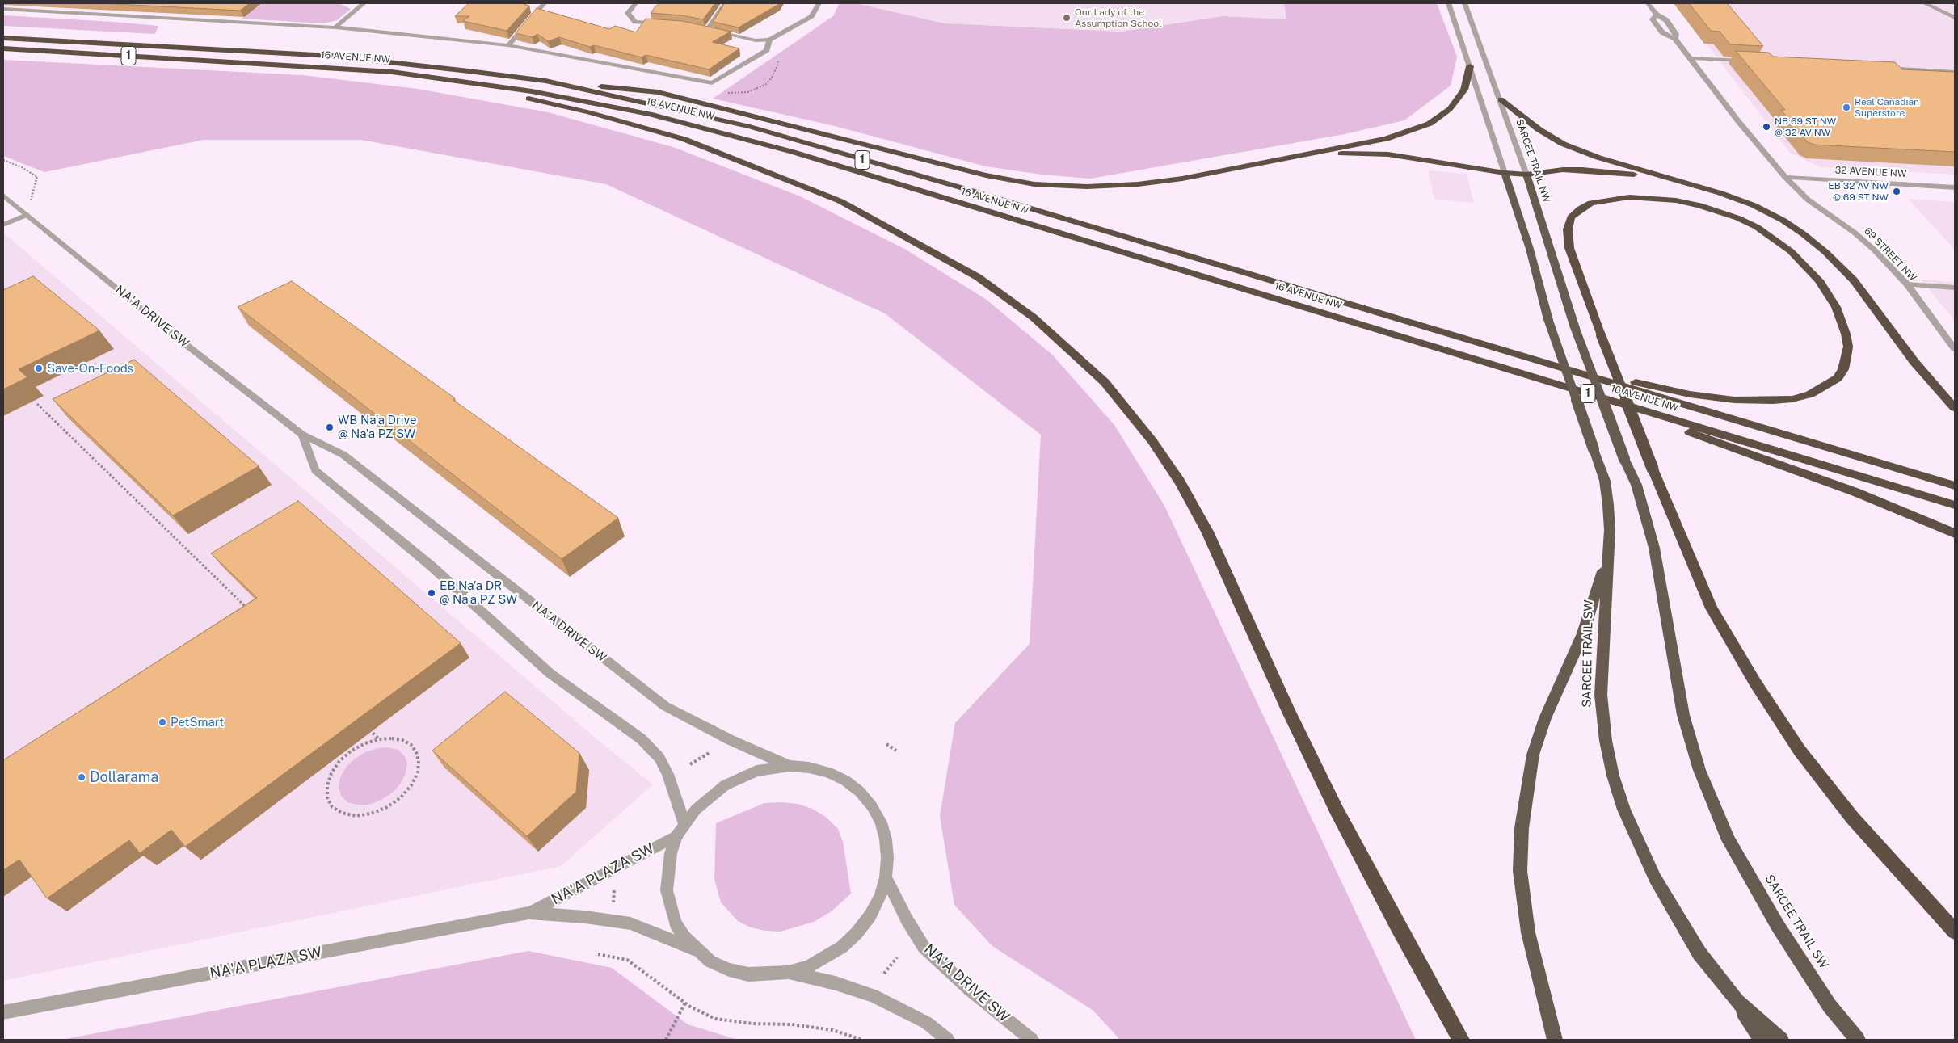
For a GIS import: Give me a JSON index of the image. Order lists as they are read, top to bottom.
{
  "streets": {
    "highway": [
      "1",
      "16 AVENUE NW",
      "SARCEE TRAIL NW",
      "SARCEE TRAIL SW"
    ],
    "street": [
      "32 AVENUE NW",
      "69 STREET NW",
      "NA'A DRIVE SW",
      "NA'A PLAZA SW"
    ]
  },
  "crossings": [
    ["SARCEE TRAIL NW", "SARCEE TRAIL SW"],
    ["32 AVENUE NW", "69 STREET NW"]
  ],
  "places": [
    "Our Lady of the Assumption School",
    "Real Canadian Superstore",
    "NB 69 ST NW @ 32 AV NW",
    "EB 32 AV NW @ 69 ST NW",
    "Save-On-Foods",
    "WB Na'a Drive @ Na'a PZ SW",
    "EB Na'a DR @ Na'a PZ SW",
    "PetSmart",
    "Dollarama"
  ]
}
